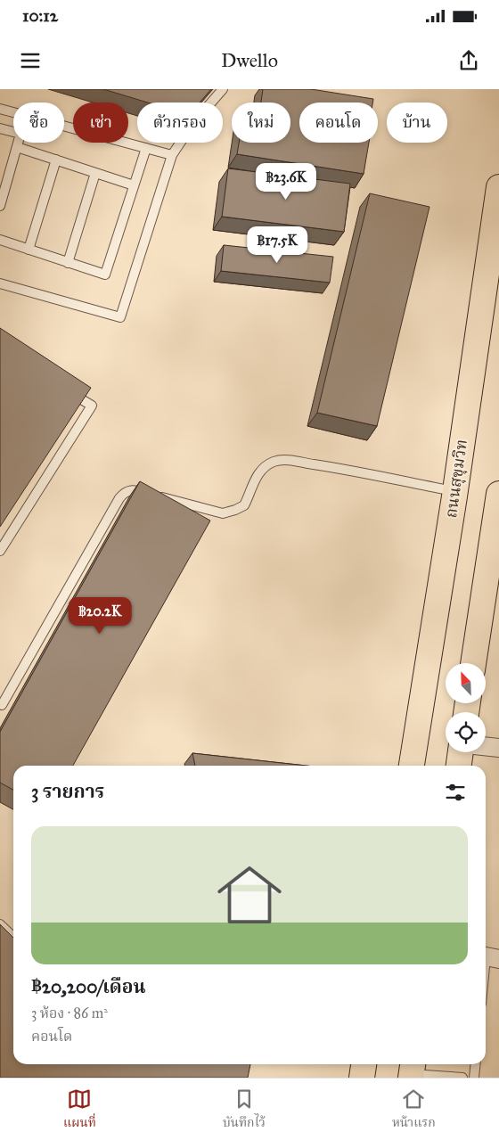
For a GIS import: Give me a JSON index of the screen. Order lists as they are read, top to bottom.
{
  "streets": {
    "main road": ["ถนนสุขุมวิท"]
  },
  "north": "top left",
  "page": {
    "status": "10:12",
    "header": "Dwello",
    "chip": [
      "ซื้อ",
      "เช่า",
      "ตัวกรอง",
      "ใหม่",
      "คอนโด",
      "บ้าน"
    ],
    "price": ["฿23.6K", "฿17.5K", "฿20.2K"],
    "heading": "3 รายการ",
    "list": [
      {
        "name": "฿20,200/เดือน",
        "note": "3 ห้อง · 86 m² · คอนโด"
      }
    ],
    "tabs": ["แผนที่", "บันทึกไว้", "หน้าแรก"]
  }
}
